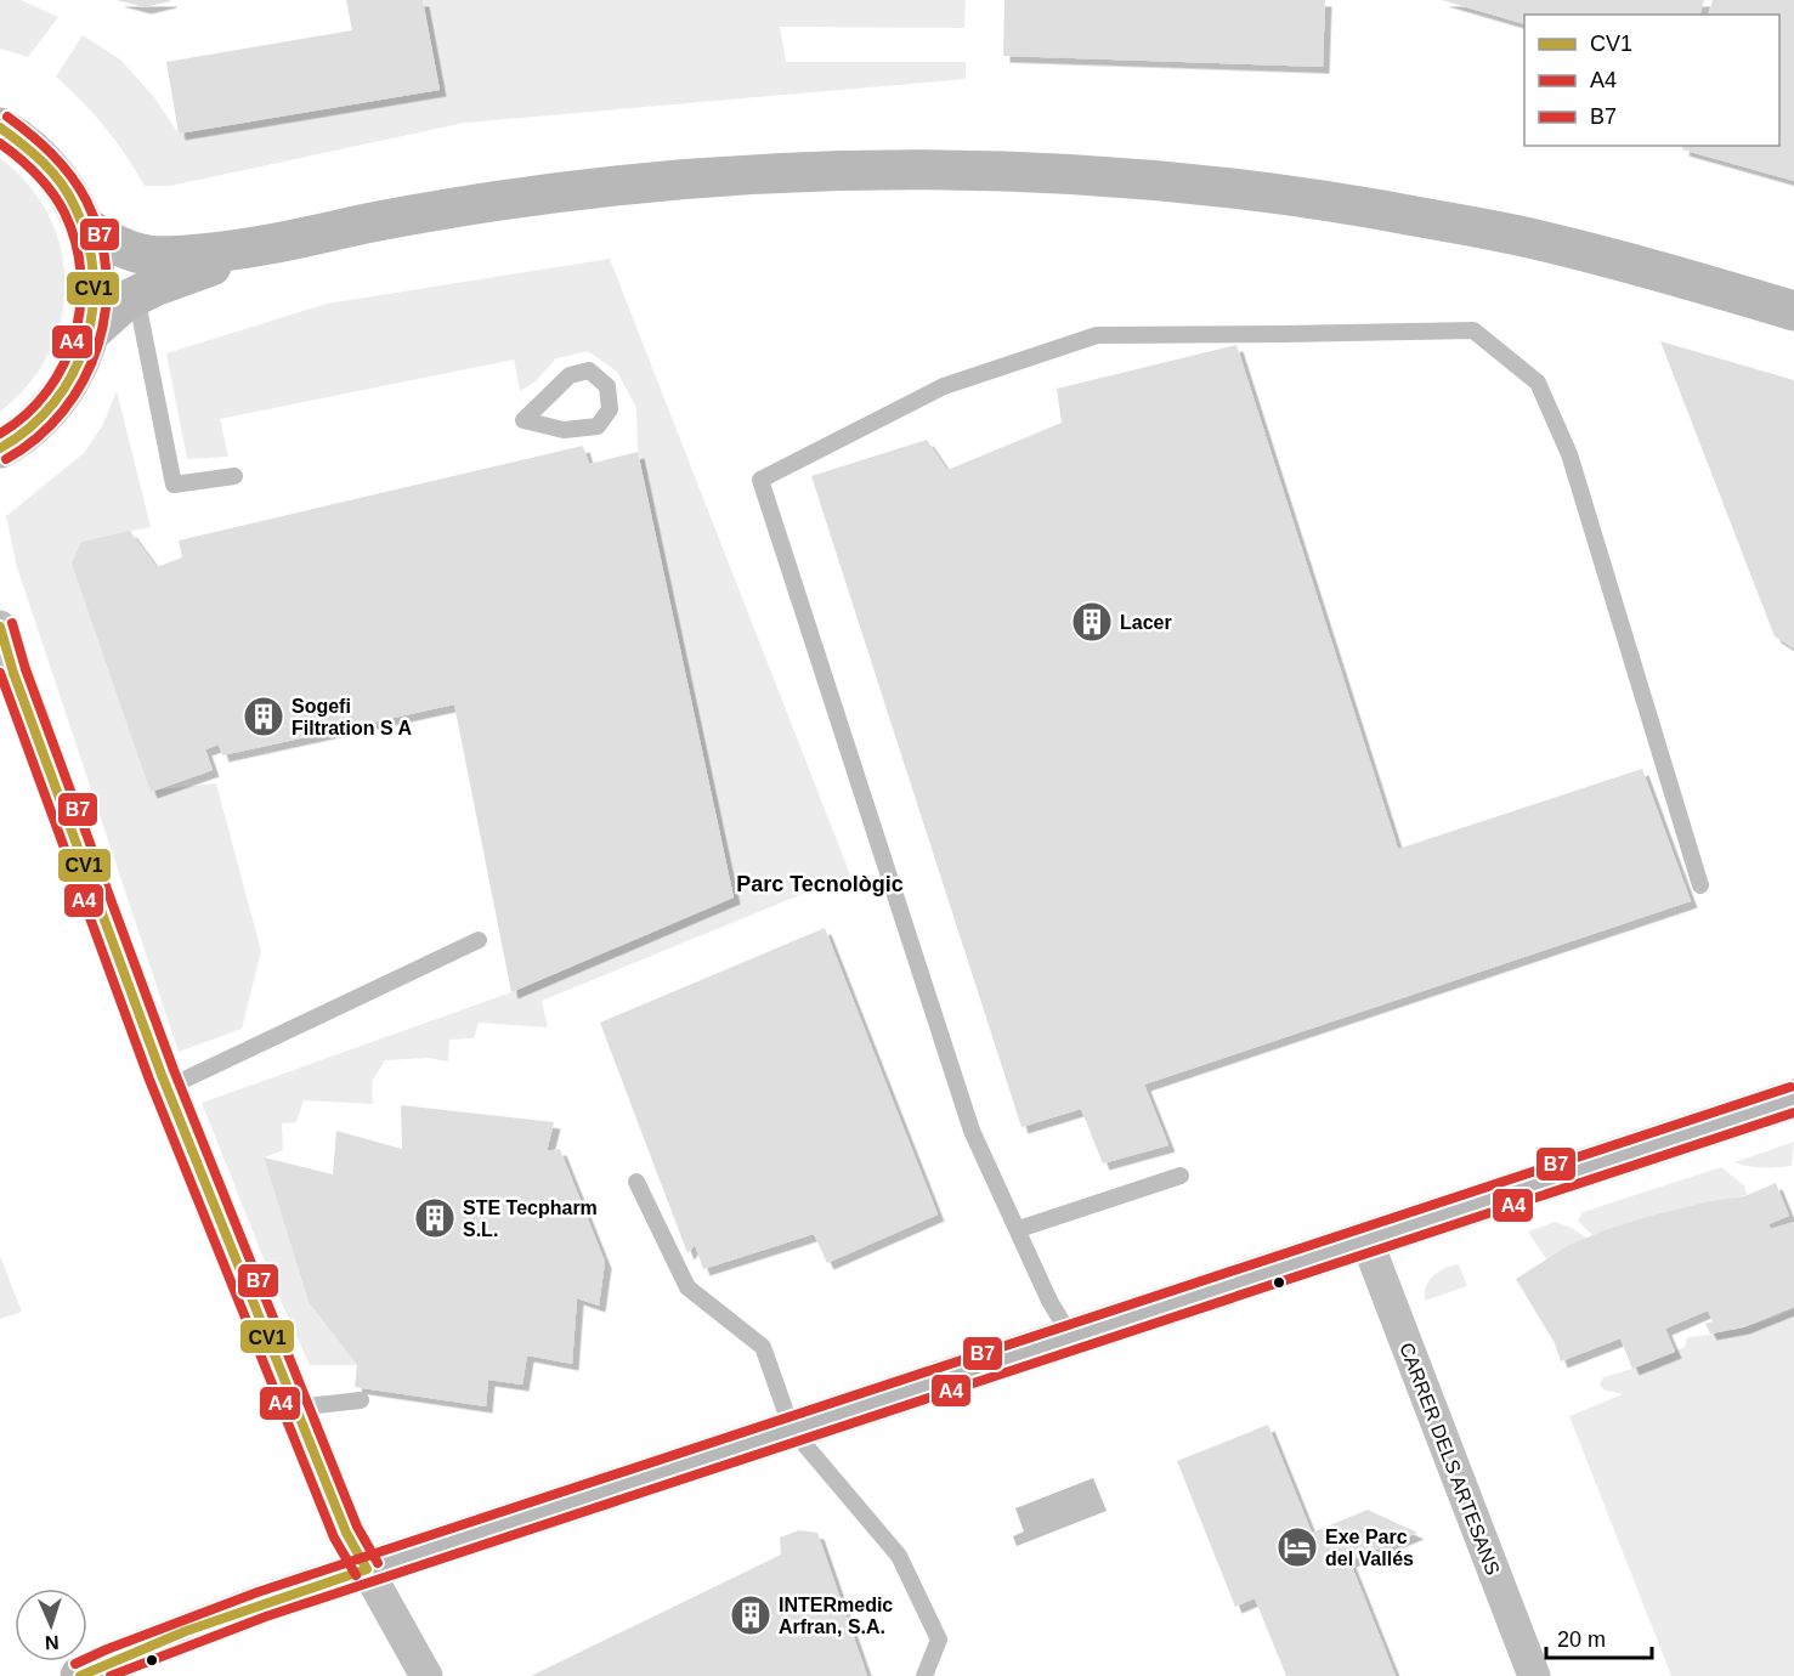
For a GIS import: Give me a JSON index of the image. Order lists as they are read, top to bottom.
{
  "streets": {
    "street": ["CARRER DELS ARTESANS"]
  },
  "districts": ["Parc Tecnològic"],
  "places": {
    "building": [
      "Lacer",
      "Sogefi Filtration S A",
      "STE Tecpharm S.L.",
      "INTERmedic Arfran, S.A."
    ],
    "hotel": ["Exe Parc del Vallés"]
  },
  "lines": ["transit line B7", "transit line CV1", "transit line A4"],
  "legend": ["CV1", "A4", "B7"],
  "scale_bar": "20 m",
  "north": "bottom"
}
